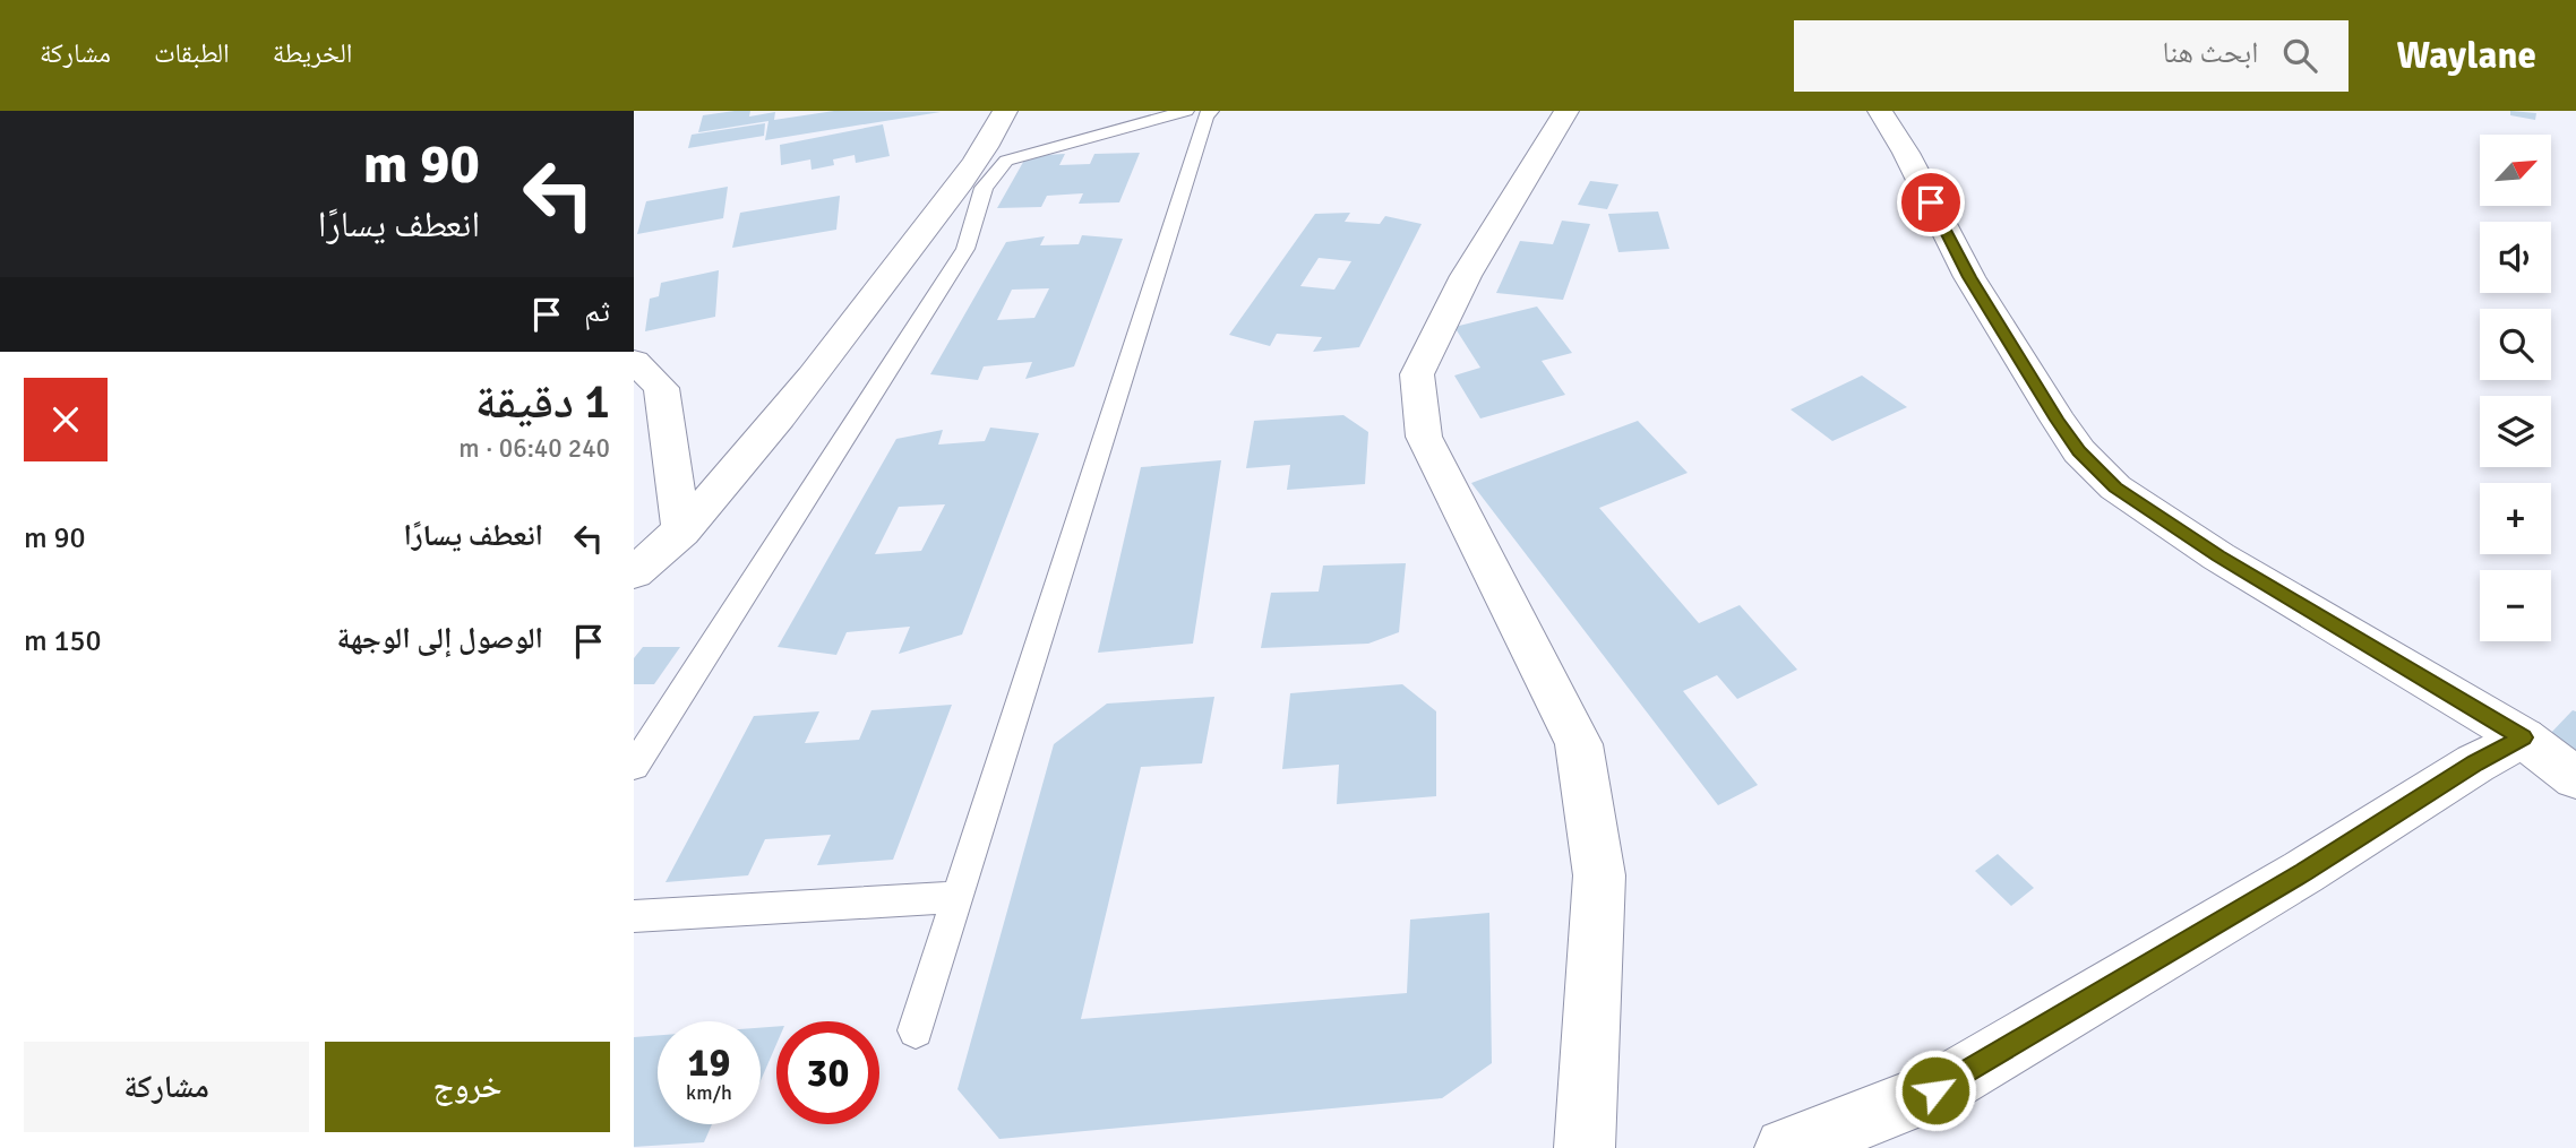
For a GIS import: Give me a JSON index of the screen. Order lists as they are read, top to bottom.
{
  "north": "top right",
  "page": {
    "header": "Waylane",
    "search": "ابحث هنا",
    "nav": ["الخريطة", "الطبقات", "مشاركة"],
    "turn": ["90 m", "انعطف يسارًا"],
    "map_buttons": ["+", "−"],
    "then": "ثم",
    "heading": ["1 دقيقة", "240 m · 06:40"],
    "list": [
      {
        "name": "انعطف يسارًا",
        "value": "90 m"
      },
      {
        "name": "الوصول إلى الوجهة",
        "value": "150 m"
      }
    ],
    "speed": "19 km/h",
    "limit": "30",
    "buttons": ["خروج", "مشاركة"]
  }
}
